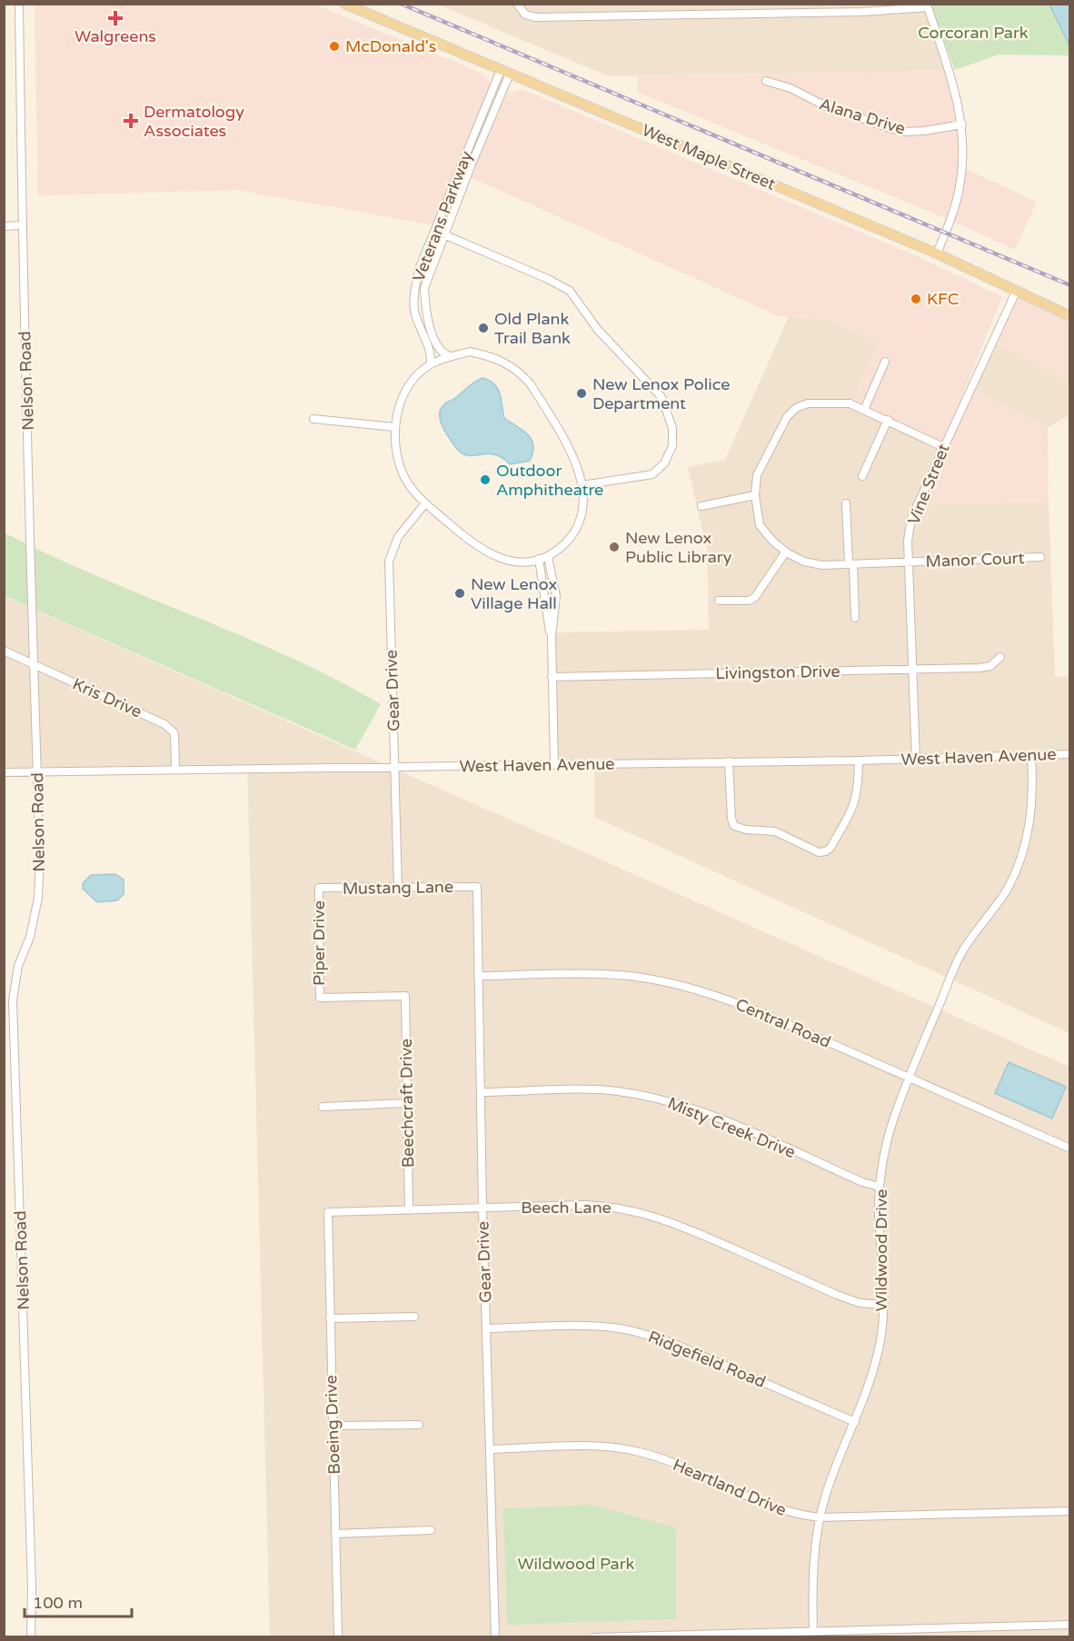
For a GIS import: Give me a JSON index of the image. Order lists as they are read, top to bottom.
{
  "streets": {
    "main road": ["West Maple Street"],
    "street": [
      "Alana Drive",
      "Veterans Parkway",
      "Nelson Road",
      "Vine Street",
      "Manor Court",
      "Livingston Drive",
      "Gear Drive",
      "Kris Drive",
      "West Haven Avenue",
      "Mustang Lane",
      "Piper Drive",
      "Central Road",
      "Beechcraft Drive",
      "Misty Creek Drive",
      "Beech Lane",
      "Wildwood Drive",
      "Ridgefield Road",
      "Boeing Drive",
      "Heartland Drive"
    ]
  },
  "crossings": [
    ["West Maple Street", "Veterans Parkway"],
    ["West Maple Street", "Vine Street"],
    ["Veterans Parkway", "Gear Drive"],
    ["Nelson Road", "Kris Drive"],
    ["Nelson Road", "West Haven Avenue"],
    ["Vine Street", "Manor Court"],
    ["Vine Street", "Livingston Drive"],
    ["Vine Street", "West Haven Avenue"],
    ["Gear Drive", "West Haven Avenue"],
    ["Gear Drive", "Mustang Lane"],
    ["Gear Drive", "Central Road"],
    ["Gear Drive", "Misty Creek Drive"],
    ["Gear Drive", "Beech Lane"],
    ["Gear Drive", "Ridgefield Road"],
    ["Gear Drive", "Heartland Drive"],
    ["Kris Drive", "West Haven Avenue"],
    ["West Haven Avenue", "Wildwood Drive"],
    ["Mustang Lane", "Piper Drive"],
    ["Piper Drive", "Beechcraft Drive"],
    ["Central Road", "Wildwood Drive"],
    ["Beechcraft Drive", "Beech Lane"],
    ["Misty Creek Drive", "Wildwood Drive"],
    ["Beech Lane", "Wildwood Drive"],
    ["Beech Lane", "Boeing Drive"],
    ["Wildwood Drive", "Ridgefield Road"],
    ["Wildwood Drive", "Heartland Drive"]
  ],
  "parks": ["Corcoran Park", "Wildwood Park"],
  "places": {
    "health": ["Walgreens", "Dermatology Associates"],
    "other": [
      "McDonald's",
      "KFC",
      "Old Plank Trail Bank",
      "New Lenox Police Department",
      "Outdoor Amphitheatre",
      "New Lenox Public Library",
      "New Lenox Village Hall"
    ]
  },
  "scale_bar": "100 m"
}
